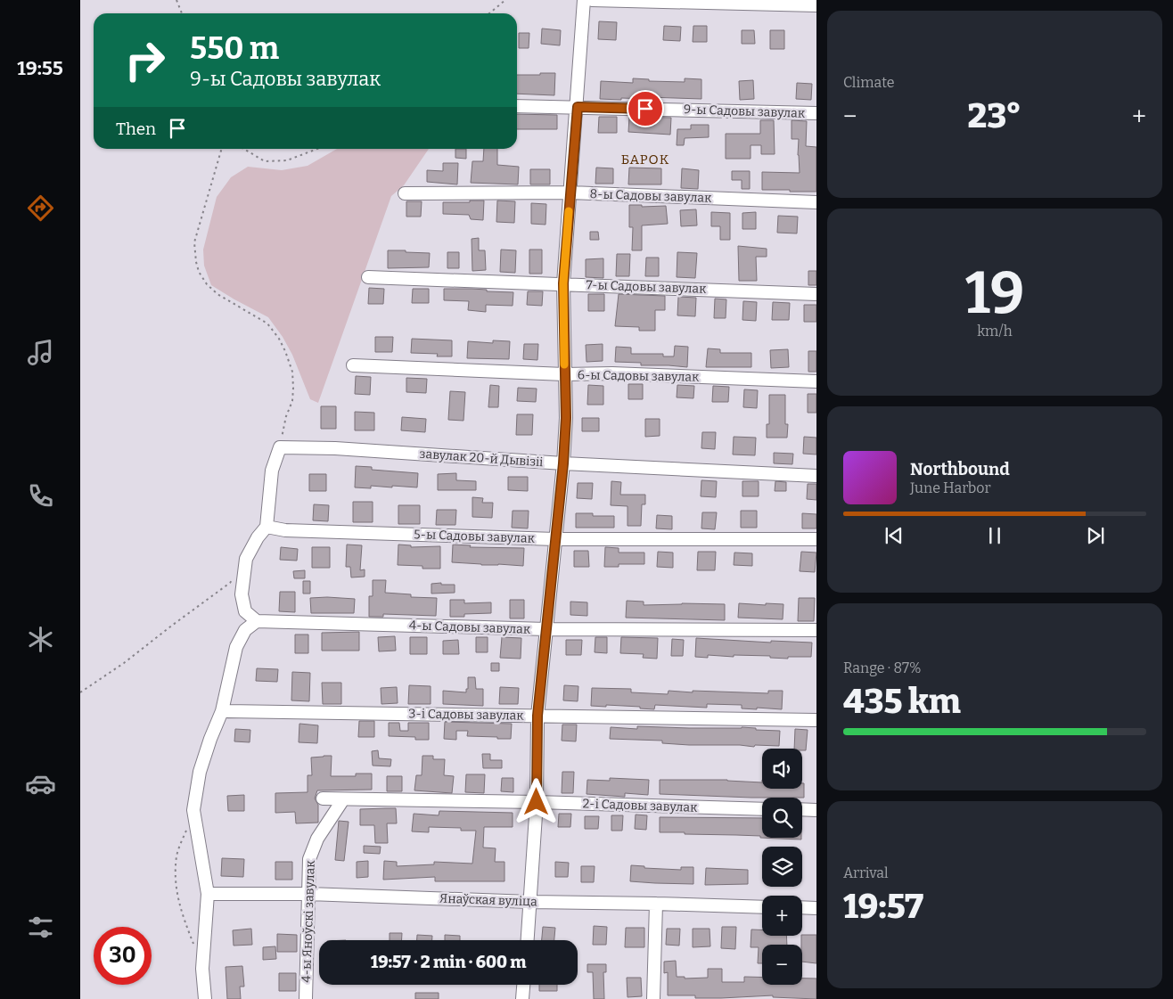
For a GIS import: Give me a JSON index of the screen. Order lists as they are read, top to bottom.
{
  "streets": {
    "street": [
      "9-ы Садовы завулак",
      "8-ы Садовы завулак",
      "7-ы Садовы завулак",
      "6-ы Садовы завулак",
      "завулак 20-й Дывізіі",
      "5-ы Садовы завулак",
      "4-ы Садовы завулак",
      "3-і Садовы завулак",
      "2-і Садовы завулак",
      "Янаўская вуліца",
      "4-ы Яноўскі завулак"
    ]
  },
  "crossings": [
    ["2-і Садовы завулак", "4-ы Яноўскі завулак"],
    ["Янаўская вуліца", "4-ы Яноўскі завулак"]
  ],
  "districts": ["БАРОК"],
  "page": {
    "tabs": "19:55",
    "tile": [
      "Climate",
      ["19", "km/h"],
      ["Range · 87%", "435 km"],
      ["Arrival", "19:57"]
    ],
    "turn": ["550 m", "9-ы Садовы завулак"],
    "heat": ["−", "23°", "+"],
    "then": "Then",
    "song": ["Northbound", "June Harbor"],
    "map_buttons": ["+", "−"],
    "limit": "30",
    "trip": "19:57 · 2 min · 600 m"
  }
}
